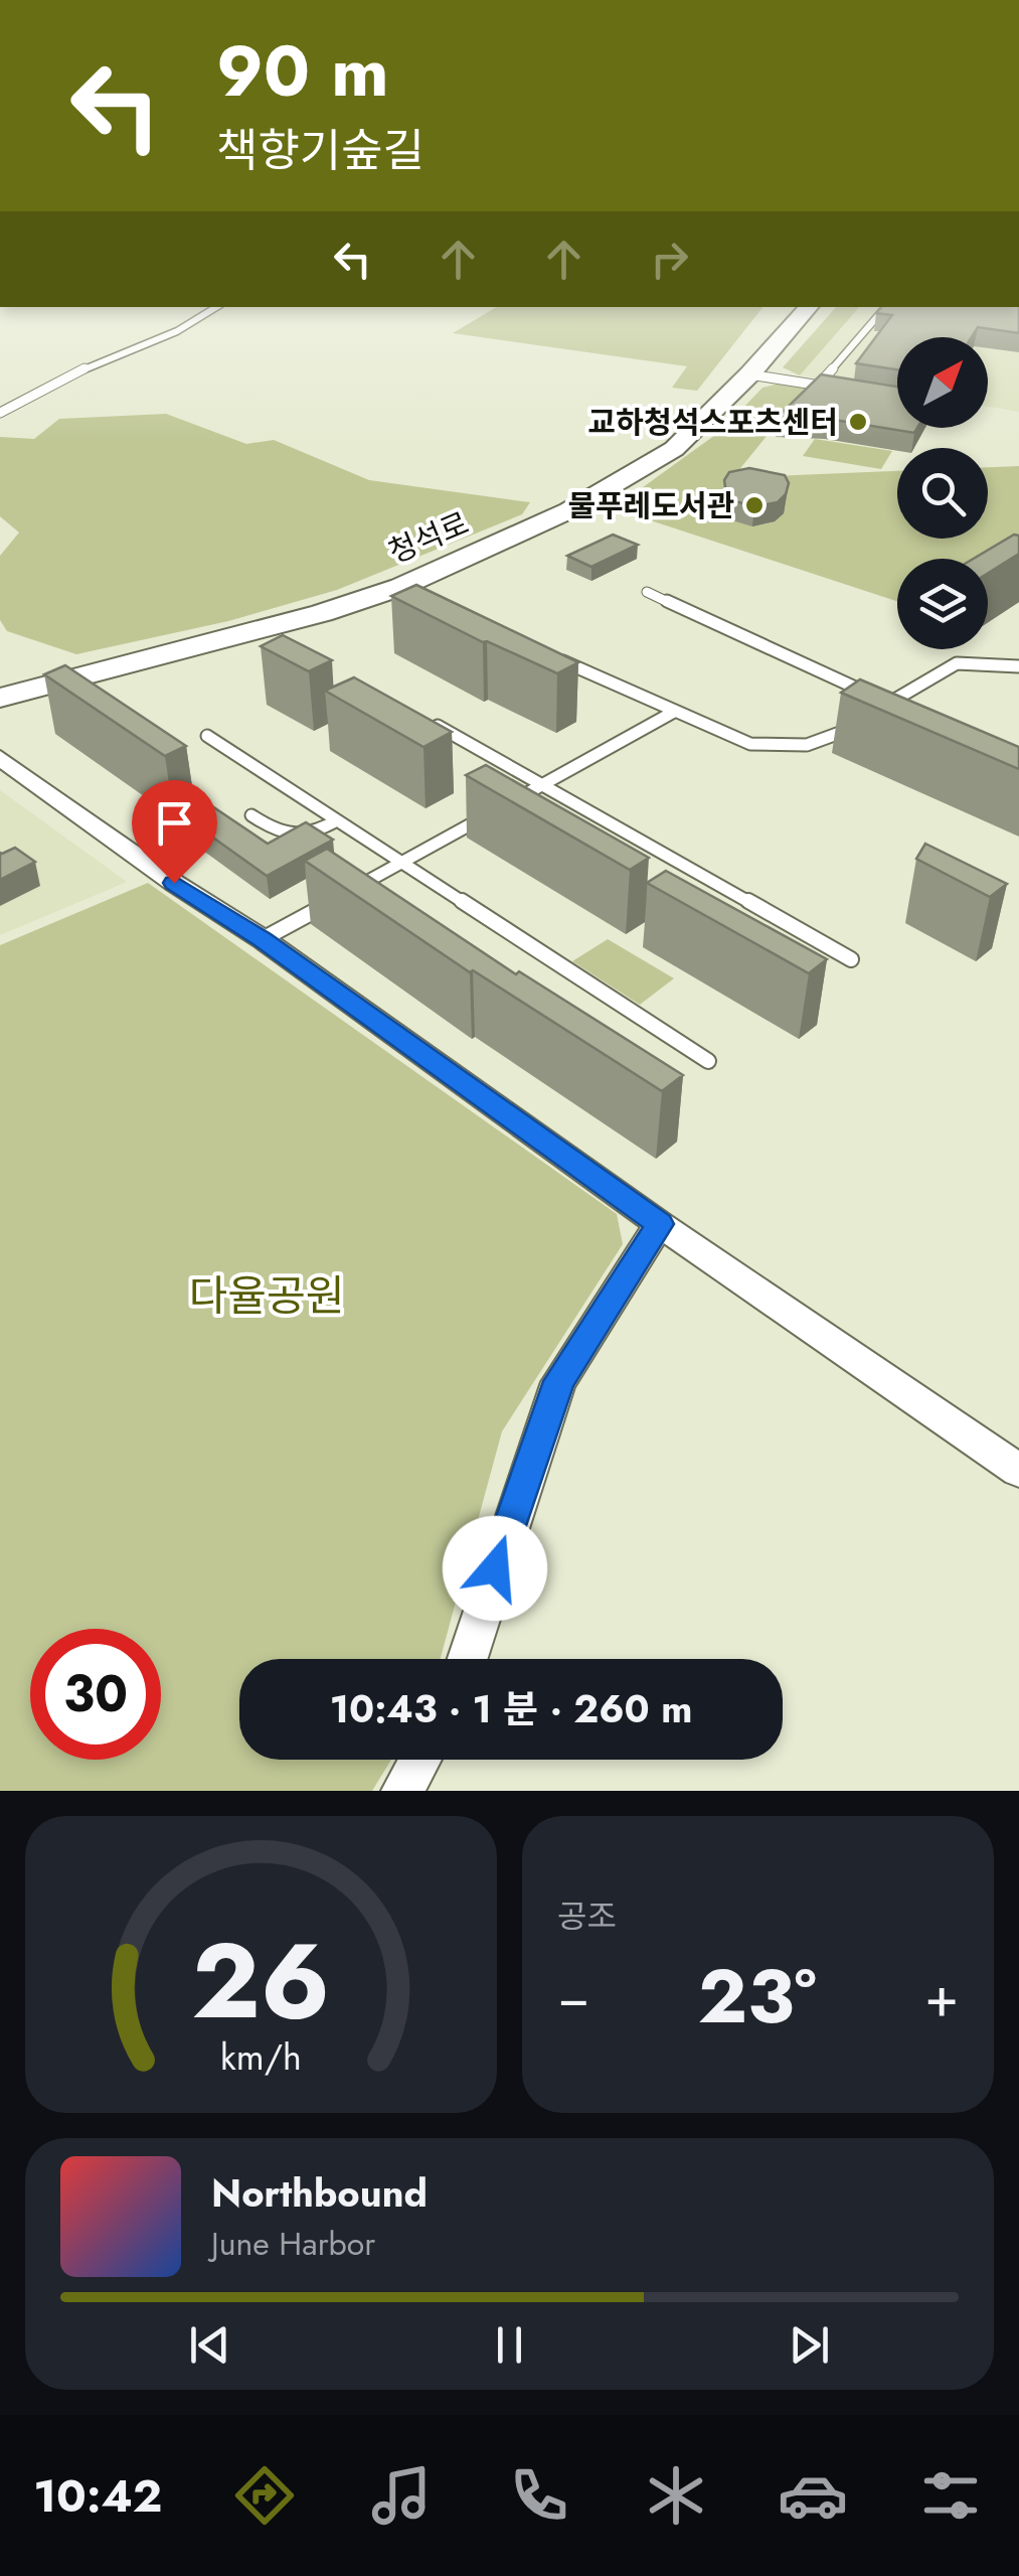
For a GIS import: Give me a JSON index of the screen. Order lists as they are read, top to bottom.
{
  "streets": {
    "main road": ["청석로"]
  },
  "parks": ["다율공원"],
  "places": ["교하청석스포츠센터", "물푸레도서관"],
  "north": "top right",
  "page": {
    "turn": ["90 m", "책향기숲길"],
    "limit": "30",
    "trip": "10:43 · 1 분 · 260 m",
    "tile": "공조",
    "heat": ["−", "23°", "+"],
    "song": ["Northbound", "June Harbor"],
    "tabs": "10:42",
    "gauge": ["26", "km/h"]
  }
}
